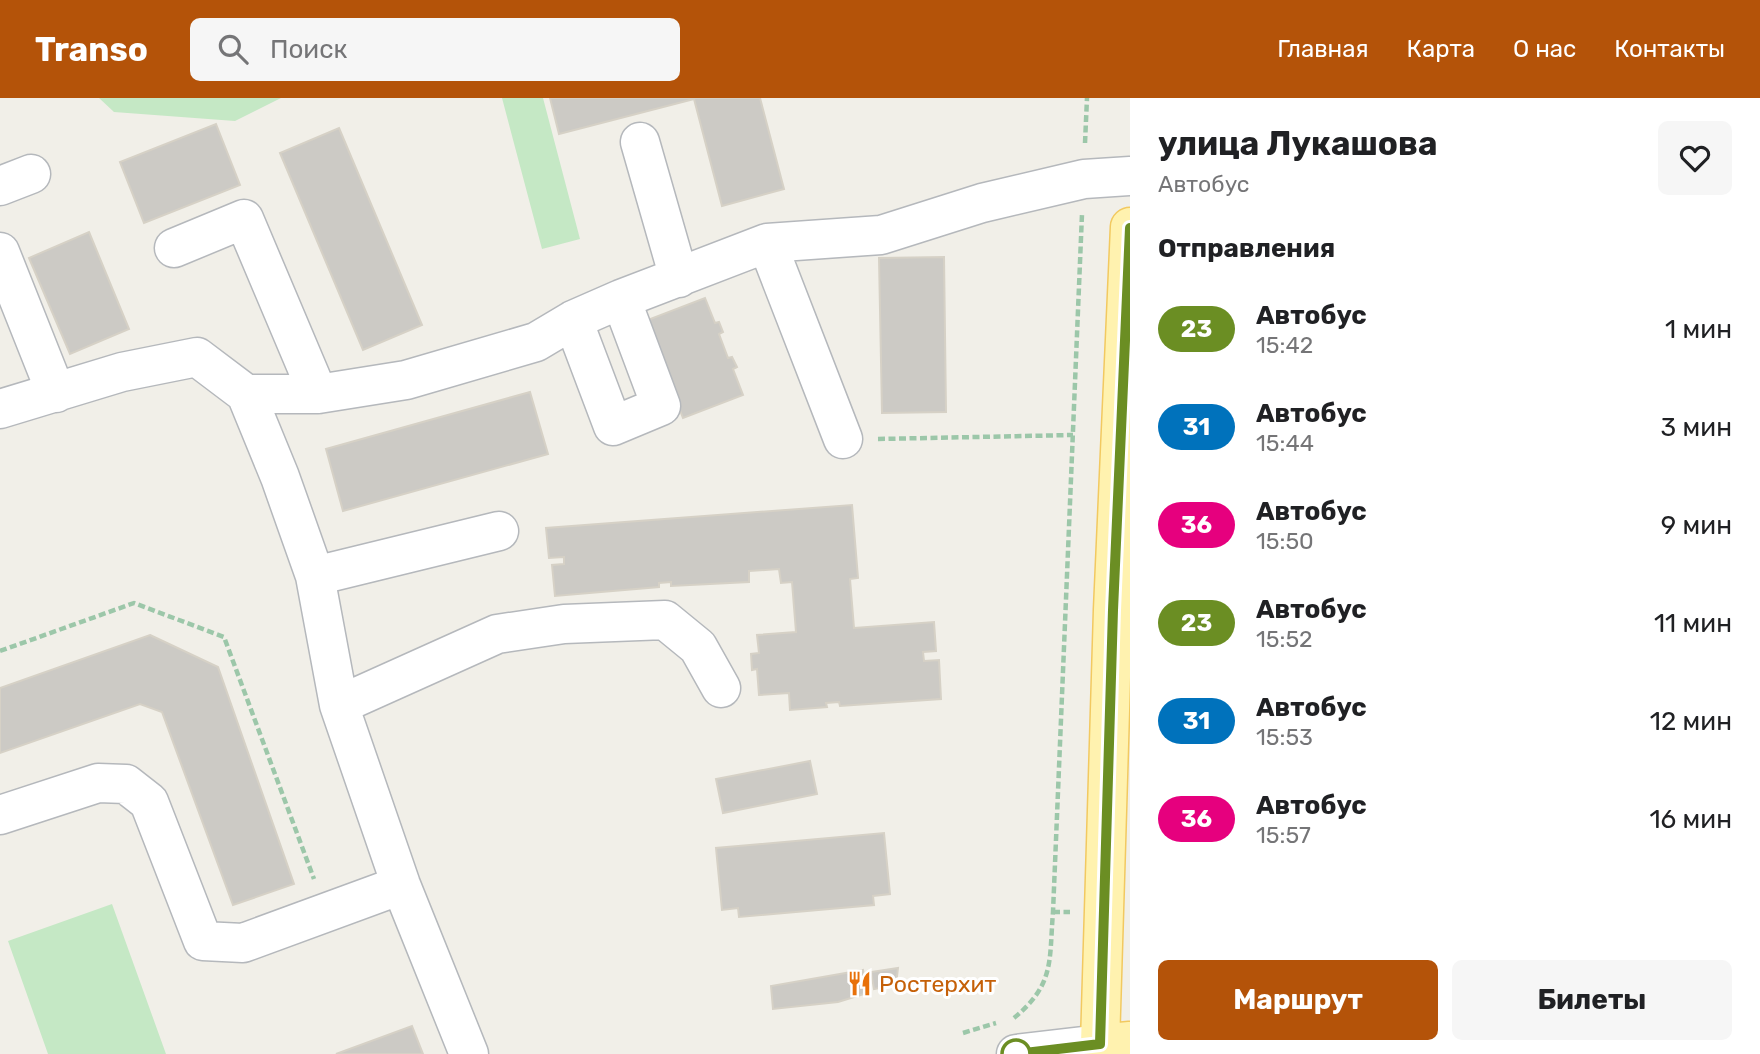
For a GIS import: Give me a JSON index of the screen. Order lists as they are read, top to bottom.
{
  "places": {
    "restaurant": ["Ростерхит"]
  },
  "lines": ["bus line 23"],
  "page": {
    "header": "Transo",
    "search": "Поиск",
    "nav": [
      "Главная",
      "Карта",
      "О нас",
      "Контакты"
    ],
    "heading": [
      ["улица Лукашова", "Автобус"],
      "Отправления"
    ],
    "list": [
      {
        "mark": "23",
        "name": "Автобус",
        "note": "15:42",
        "value": "1 мин"
      },
      {
        "mark": "31",
        "name": "Автобус",
        "note": "15:44",
        "value": "3 мин"
      },
      {
        "mark": "36",
        "name": "Автобус",
        "note": "15:50",
        "value": "9 мин"
      },
      {
        "mark": "23",
        "name": "Автобус",
        "note": "15:52",
        "value": "11 мин"
      },
      {
        "mark": "31",
        "name": "Автобус",
        "note": "15:53",
        "value": "12 мин"
      },
      {
        "mark": "36",
        "name": "Автобус",
        "note": "15:57",
        "value": "16 мин"
      }
    ],
    "buttons": ["Маршрут", "Билеты"]
  }
}
